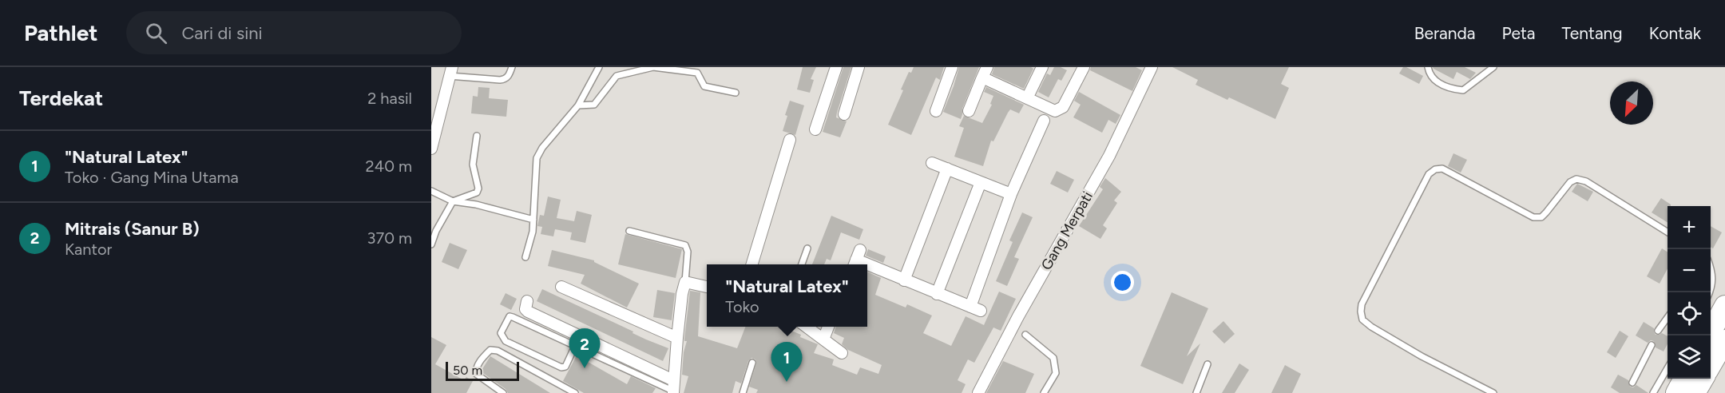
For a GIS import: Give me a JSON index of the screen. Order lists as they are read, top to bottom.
{
  "streets": {
    "street": ["Gang Merpati"]
  },
  "scale_bar": "50 m",
  "north": "bottom left",
  "page": {
    "header": "Pathlet",
    "search": "Cari di sini",
    "nav": [
      "Beranda",
      "Peta",
      "Tentang",
      "Kontak"
    ],
    "heading": ["Terdekat", "2 hasil"],
    "list": [
      {
        "mark": "1",
        "name": "\"Natural Latex\"",
        "note": "Toko · Gang Mina Utama",
        "value": "240 m"
      },
      {
        "mark": "2",
        "name": "Mitrais (Sanur B)",
        "note": "Kantor",
        "value": "370 m"
      }
    ],
    "map_buttons": ["+", "−"],
    "popup": ["\"Natural Latex\"", "Toko"],
    "pins": ["2", "1"],
    "scale": "50 m"
  }
}
